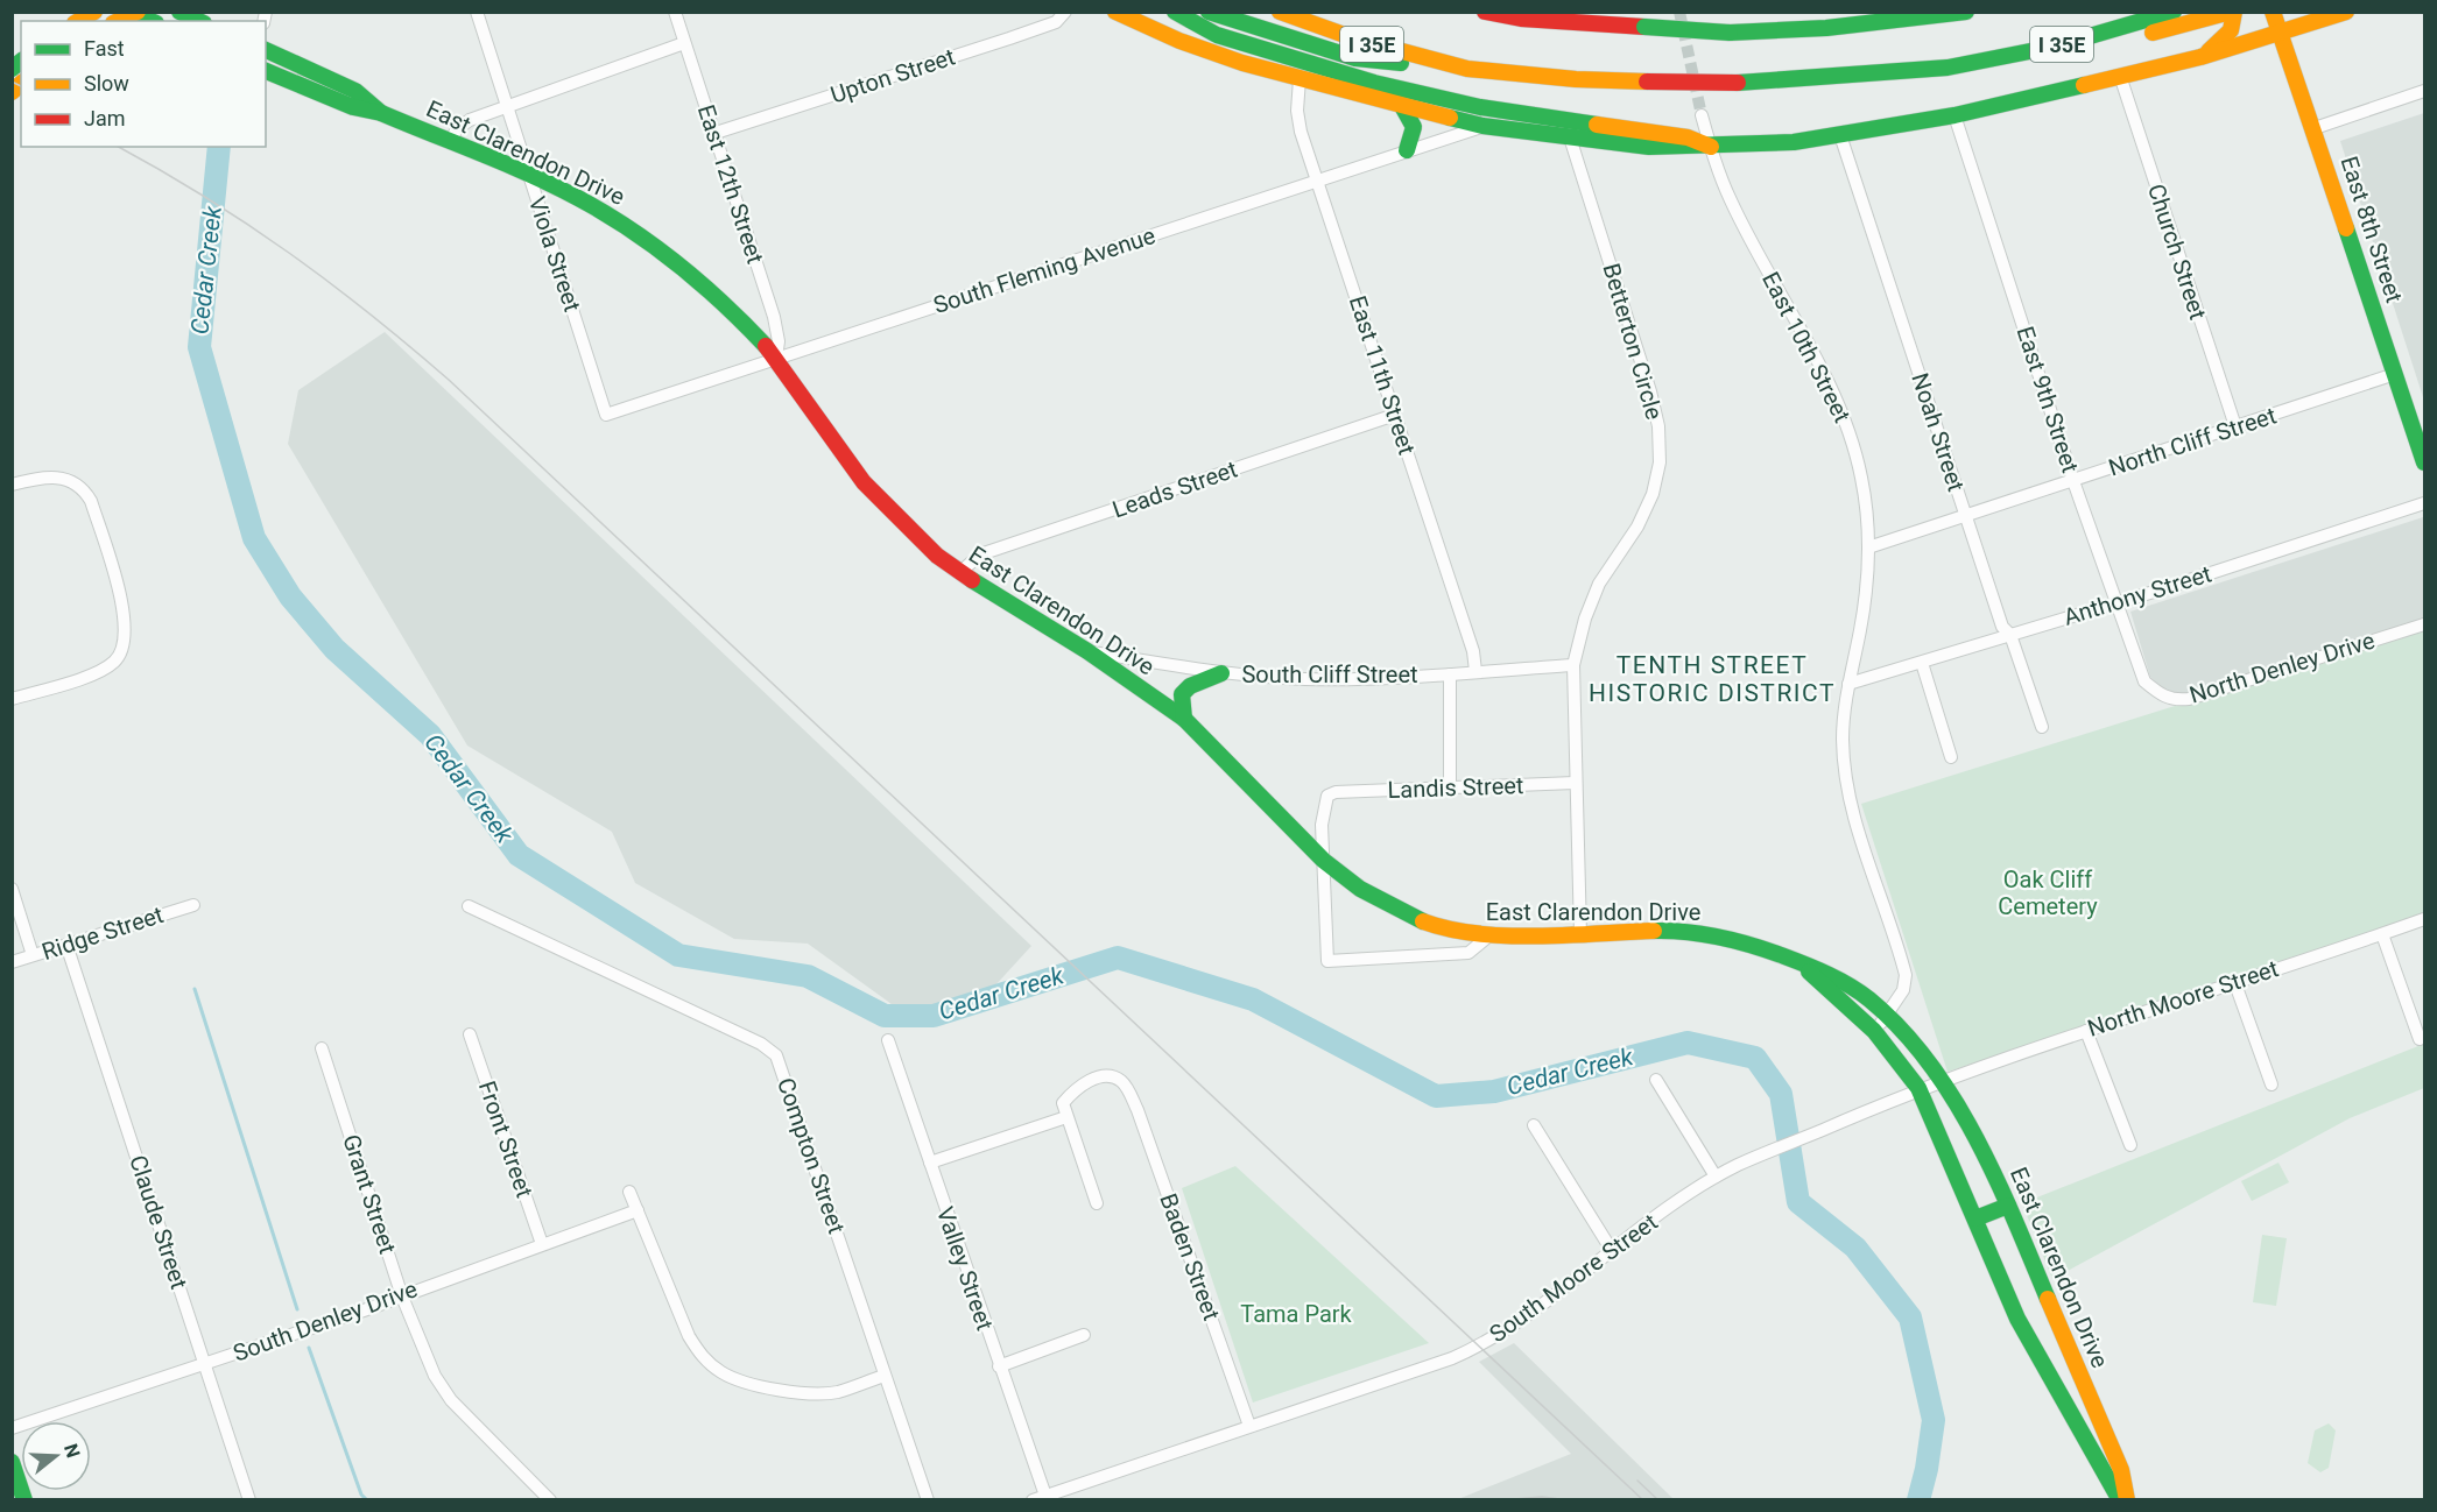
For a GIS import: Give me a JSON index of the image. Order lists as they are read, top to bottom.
{
  "streets": {
    "main road": ["I 35E", "East Clarendon Drive", "East 8th Street"],
    "street": [
      "Upton Street",
      "East 12th Street",
      "Church Street",
      "Viola Street",
      "South Fleming Avenue",
      "Betterton Circle",
      "East 10th Street",
      "East 11th Street",
      "East 9th Street",
      "Noah Street",
      "North Cliff Street",
      "Leads Street",
      "Anthony Street",
      "North Denley Drive",
      "South Cliff Street",
      "Landis Street",
      "Ridge Street",
      "North Moore Street",
      "Front Street",
      "Compton Street",
      "Grant Street",
      "Claude Street",
      "Baden Street",
      "Valley Street",
      "South Moore Street",
      "South Denley Drive"
    ]
  },
  "crossings": [
    ["Upton Street", "East 12th Street"],
    ["East Clarendon Drive", "East 12th Street"],
    ["East Clarendon Drive", "Viola Street"],
    ["East Clarendon Drive", "South Fleming Avenue"],
    ["East Clarendon Drive", "Betterton Circle"],
    ["East Clarendon Drive", "East 10th Street"],
    ["East Clarendon Drive", "Leads Street"],
    ["East Clarendon Drive", "South Cliff Street"],
    ["East Clarendon Drive", "Landis Street"],
    ["East Clarendon Drive", "North Moore Street"],
    ["East Clarendon Drive", "South Moore Street"],
    ["East 12th Street", "South Fleming Avenue"],
    ["East 8th Street", "North Cliff Street"],
    ["Church Street", "North Cliff Street"],
    ["Viola Street", "South Fleming Avenue"],
    ["South Fleming Avenue", "East 11th Street"],
    ["Betterton Circle", "South Cliff Street"],
    ["Betterton Circle", "Landis Street"],
    ["East 10th Street", "North Cliff Street"],
    ["East 10th Street", "Anthony Street"],
    ["East 11th Street", "Leads Street"],
    ["East 11th Street", "South Cliff Street"],
    ["East 9th Street", "North Cliff Street"],
    ["East 9th Street", "Anthony Street"],
    ["East 9th Street", "North Denley Drive"],
    ["Noah Street", "North Cliff Street"],
    ["Noah Street", "Anthony Street"],
    ["Ridge Street", "Claude Street"],
    ["North Moore Street", "South Moore Street"],
    ["Front Street", "South Denley Drive"],
    ["Grant Street", "South Denley Drive"],
    ["Claude Street", "South Denley Drive"],
    ["Baden Street", "South Moore Street"],
    ["Valley Street", "South Moore Street"]
  ],
  "districts": ["TENTH STREET HISTORIC DISTRICT"],
  "water": ["Cedar Creek"],
  "parks": ["Oak Cliff Cemetery", "Tama Park"],
  "legend": ["Fast", "Slow", "Jam"],
  "north": "right"
}
